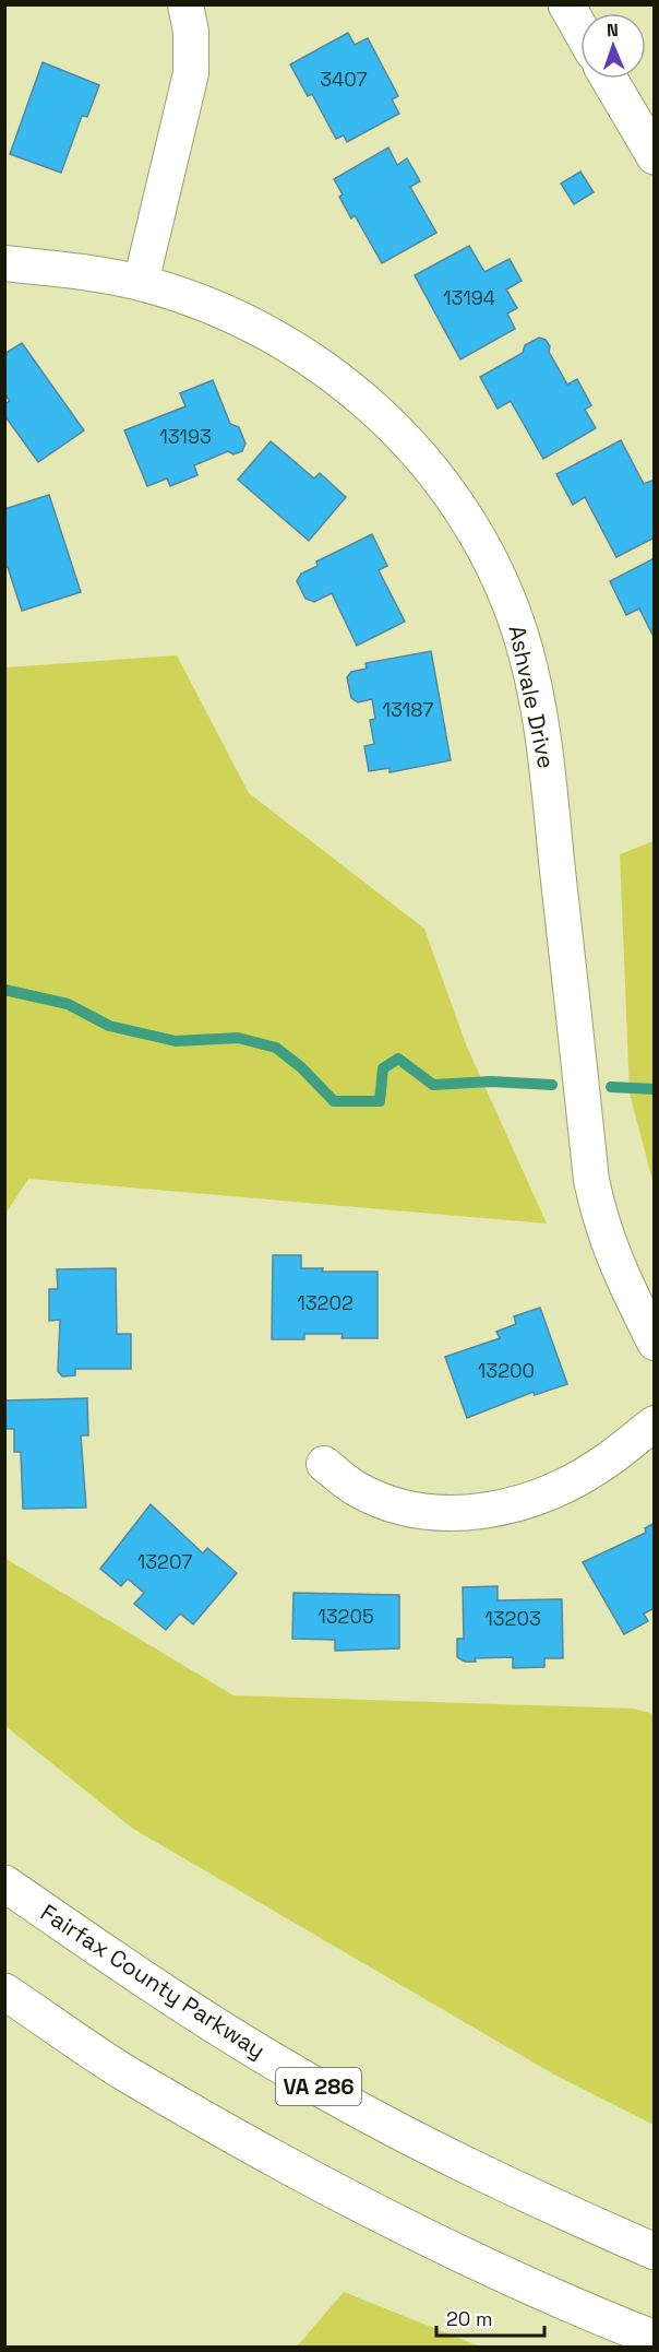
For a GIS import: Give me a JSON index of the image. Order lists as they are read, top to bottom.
{
  "streets": {
    "main road": ["Fairfax County Parkway", "VA 286"],
    "street": ["Ashvale Drive"]
  },
  "house_numbers": [
    "3407",
    "13194",
    "13193",
    "13187",
    "13202",
    "13200",
    "13207",
    "13205",
    "13203"
  ],
  "scale_bar": "20 m",
  "north": "top"
}
